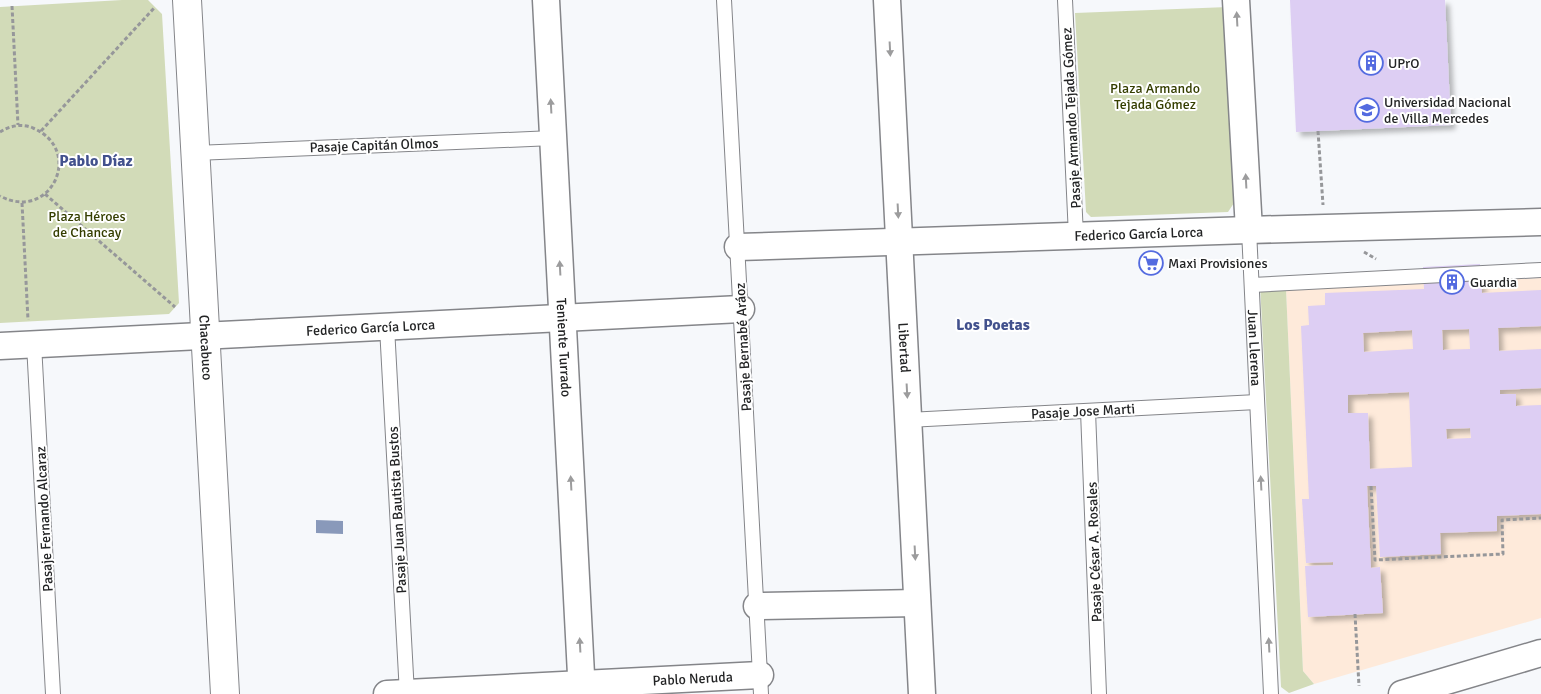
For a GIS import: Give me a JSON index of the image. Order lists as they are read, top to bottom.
{
  "streets": {
    "main road": ["Chacabuco"],
    "street": [
      "Federico García Lorca",
      "Teniente Turrado",
      "Libertad",
      "Juan Llerena",
      "Pablo Neruda"
    ],
    "lane": [
      "Pasaje Armando Tejada Gómez",
      "Pasaje Capitán Olmos",
      "Pasaje Bernabé Aráoz",
      "Pasaje Jose Marti",
      "Pasaje Juan Bautista Bustos",
      "Pasaje Fernando Alcaraz",
      "Pasaje César A. Rosales"
    ]
  },
  "crossings": [
    ["Pasaje Armando Tejada Gómez", "Federico García Lorca"],
    ["Pasaje Capitán Olmos", "Chacabuco"],
    ["Pasaje Capitán Olmos", "Teniente Turrado"],
    ["Federico García Lorca", "Chacabuco"],
    ["Federico García Lorca", "Teniente Turrado"],
    ["Federico García Lorca", "Pasaje Bernabé Aráoz"],
    ["Federico García Lorca", "Libertad"],
    ["Federico García Lorca", "Juan Llerena"],
    ["Federico García Lorca", "Pasaje Juan Bautista Bustos"],
    ["Federico García Lorca", "Pasaje Fernando Alcaraz"],
    ["Teniente Turrado", "Pablo Neruda"],
    ["Pasaje Bernabé Aráoz", "Pablo Neruda"],
    ["Libertad", "Pasaje Jose Marti"],
    ["Juan Llerena", "Pasaje Jose Marti"],
    ["Pasaje Jose Marti", "Pasaje César A. Rosales"],
    ["Pasaje Juan Bautista Bustos", "Pablo Neruda"]
  ],
  "one_way": ["Teniente Turrado", "Libertad", "Juan Llerena"],
  "districts": ["Pablo Díaz", "Los Poetas"],
  "parks": ["Plaza Armando Tejada Gómez", "Plaza Héroes de Chancay"],
  "places": {
    "building": ["UPrO", "Guardia"],
    "school or university": ["Universidad Nacional de Villa Mercedes"],
    "supermarket": ["Maxi Provisiones"]
  }
}
